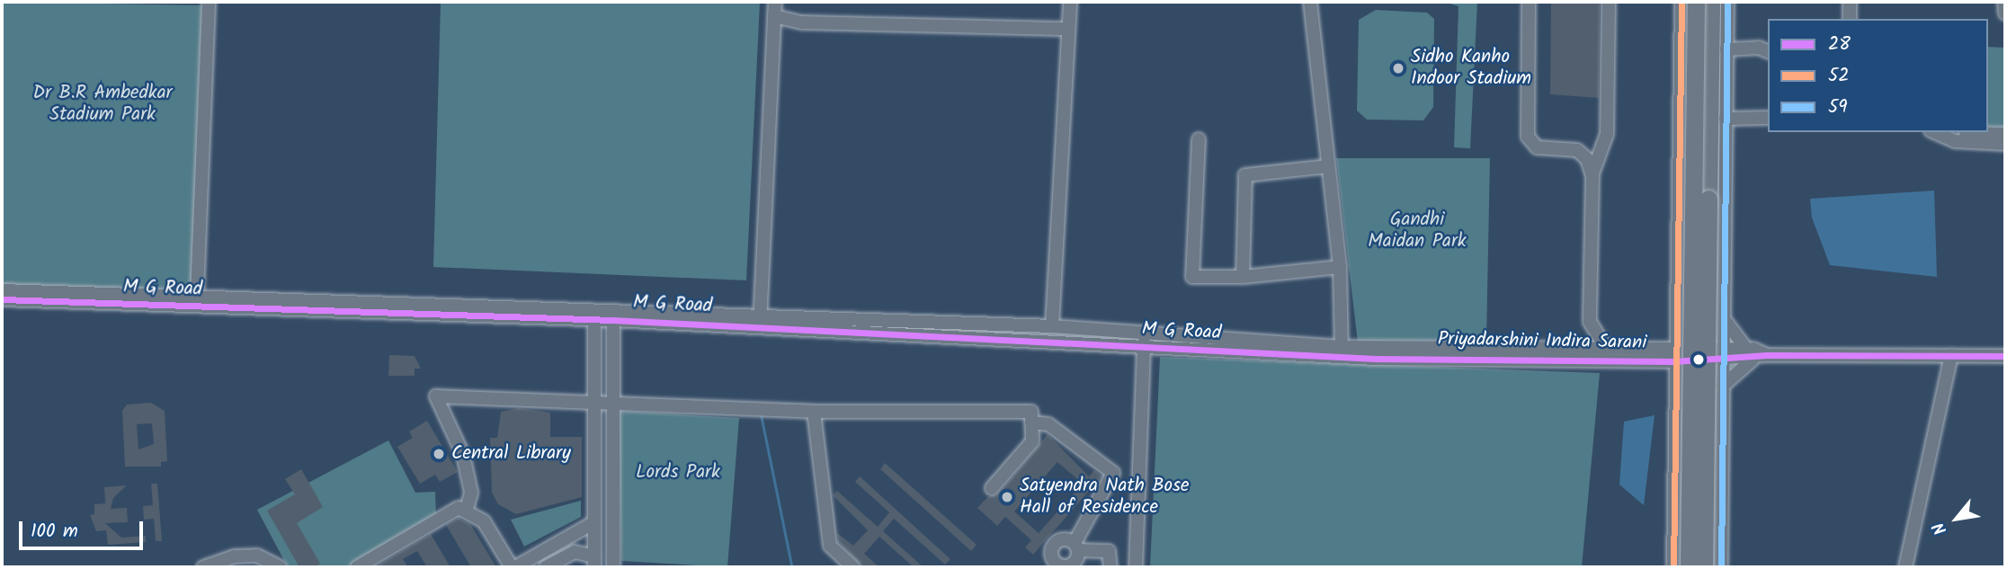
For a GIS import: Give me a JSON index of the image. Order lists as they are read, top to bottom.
{
  "streets": {
    "street": ["M G Road", "Priyadarshini Indira Sarani"]
  },
  "crossings": [
    ["M G Road", "Priyadarshini Indira Sarani"]
  ],
  "parks": ["Dr B.R Ambedkar Stadium Park", "Gandhi Maidan Park", "Lords Park"],
  "places": ["Sidho Kanho Indoor Stadium", "Central Library", "Satyendra Nath Bose Hall of Residence"],
  "lines": ["transit line 52", "transit line 59", "transit line 28"],
  "legend": ["28", "52", "59"],
  "scale_bar": "100 m",
  "north": "bottom left"
}
